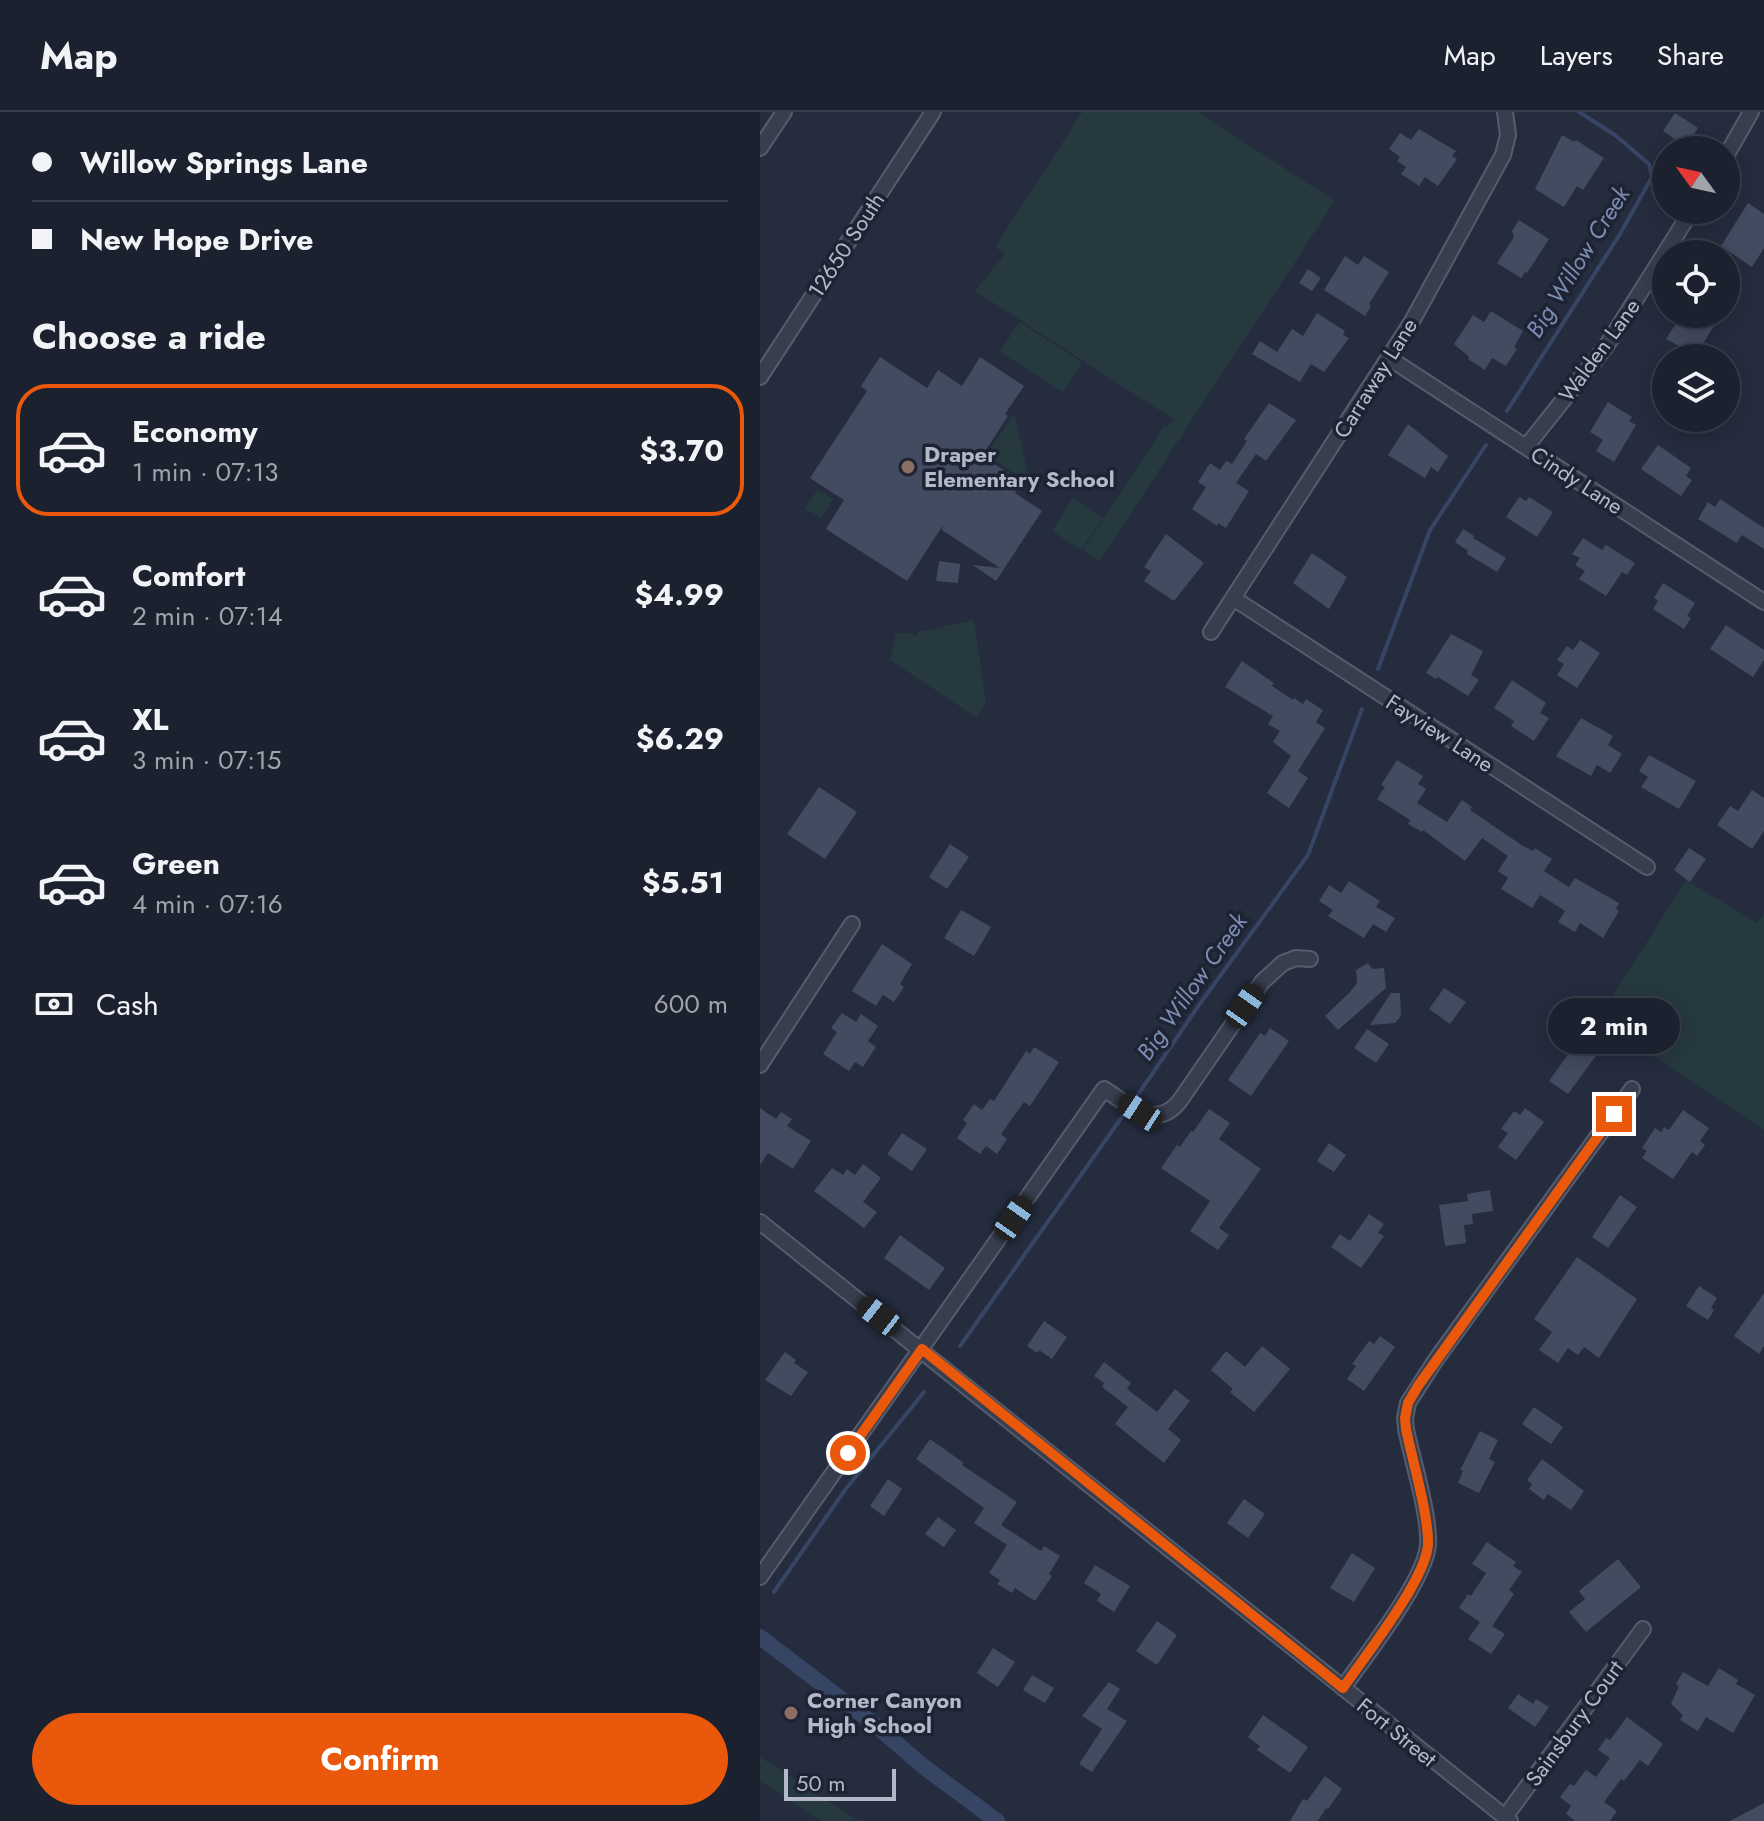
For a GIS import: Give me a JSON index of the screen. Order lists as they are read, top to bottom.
{
  "streets": {
    "street": [
      "12650 South",
      "Walden Lane",
      "Carraway Lane",
      "Cindy Lane",
      "Fayview Lane",
      "Sainsbury Court",
      "Fort Street"
    ]
  },
  "crossings": [
    ["Walden Lane", "Cindy Lane"],
    ["Carraway Lane", "Cindy Lane"],
    ["Carraway Lane", "Fayview Lane"],
    ["Sainsbury Court", "Fort Street"]
  ],
  "water": ["Big Willow Creek"],
  "places": ["Draper Elementary School", "Corner Canyon High School"],
  "scale_bar": "50 m",
  "north": "top left",
  "page": {
    "header": "Map",
    "nav": ["Map", "Layers", "Share"],
    "banner": ["Willow Springs Lane", "New Hope Drive"],
    "heading": "Choose a ride",
    "list": [
      {
        "name": "Economy",
        "note": "1 min · 07:13",
        "value": "$3.70"
      },
      {
        "name": "Comfort",
        "note": "2 min · 07:14",
        "value": "$4.99"
      },
      {
        "name": "XL",
        "note": "3 min · 07:15",
        "value": "$6.29"
      },
      {
        "name": "Green",
        "note": "4 min · 07:16",
        "value": "$5.51"
      }
    ],
    "pay": ["Cash", "600 m"],
    "bubble": "2 min",
    "buttons": "Confirm",
    "scale": "50 m"
  }
}
